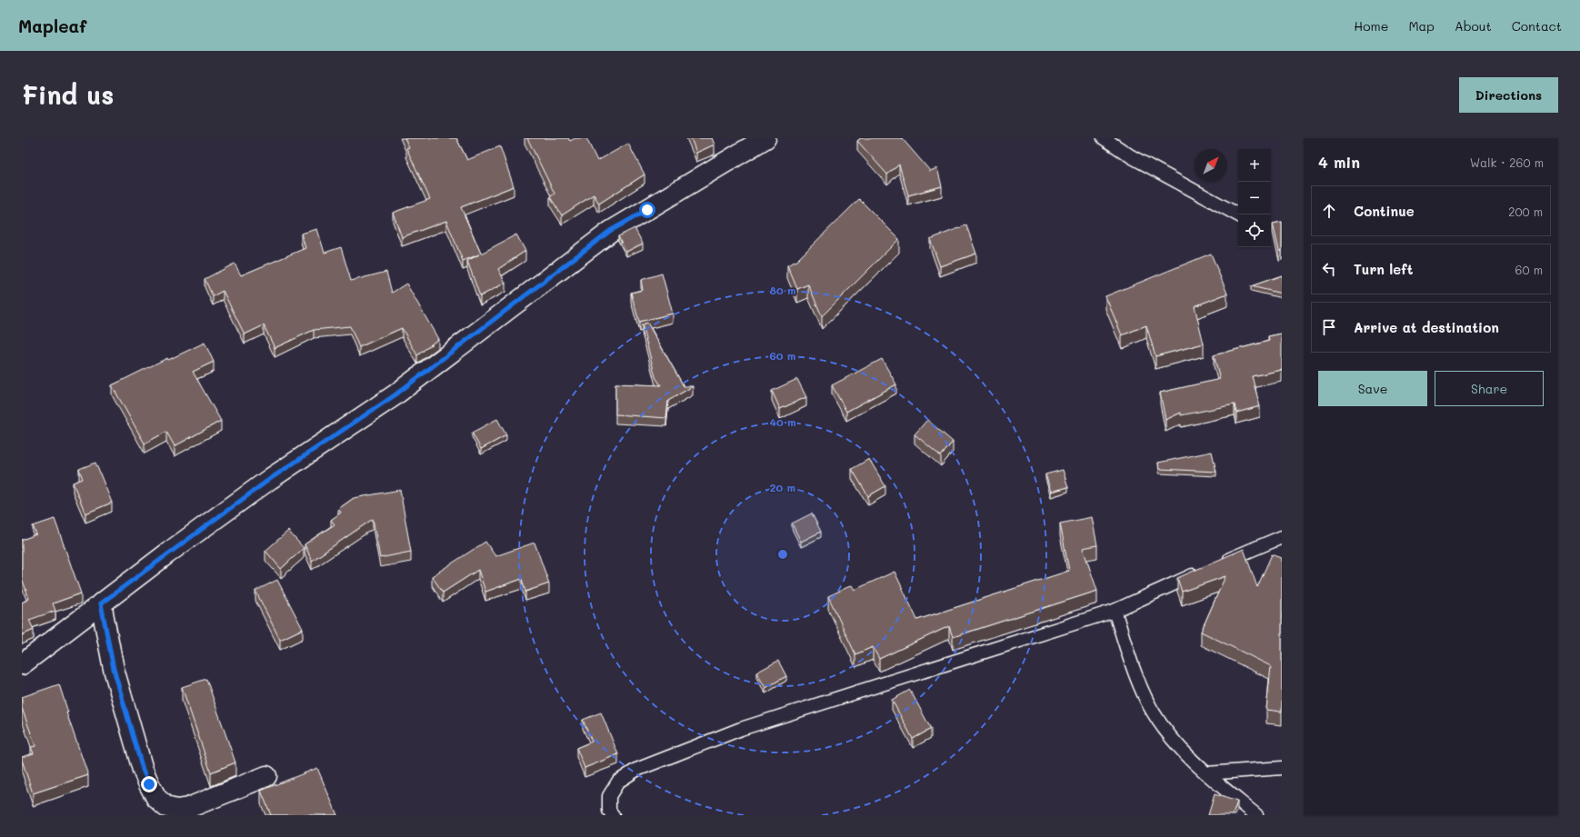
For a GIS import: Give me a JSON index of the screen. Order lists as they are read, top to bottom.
{
  "north": "top right",
  "page": {
    "header": "Mapleaf",
    "nav": [
      "Home",
      "Map",
      "About",
      "Contact"
    ],
    "buttons": [
      "Directions",
      ["Save", "Share"]
    ],
    "title": "Find us",
    "heading": ["4 min", "Walk · 260 m"],
    "map_buttons": ["+", "−"],
    "list": [
      ["Continue", "200 m"],
      ["Turn left", "60 m"],
      "Arrive at destination"
    ]
  },
  "rings": [
    "80 m",
    "60 m",
    "40 m",
    "20 m"
  ]
}
